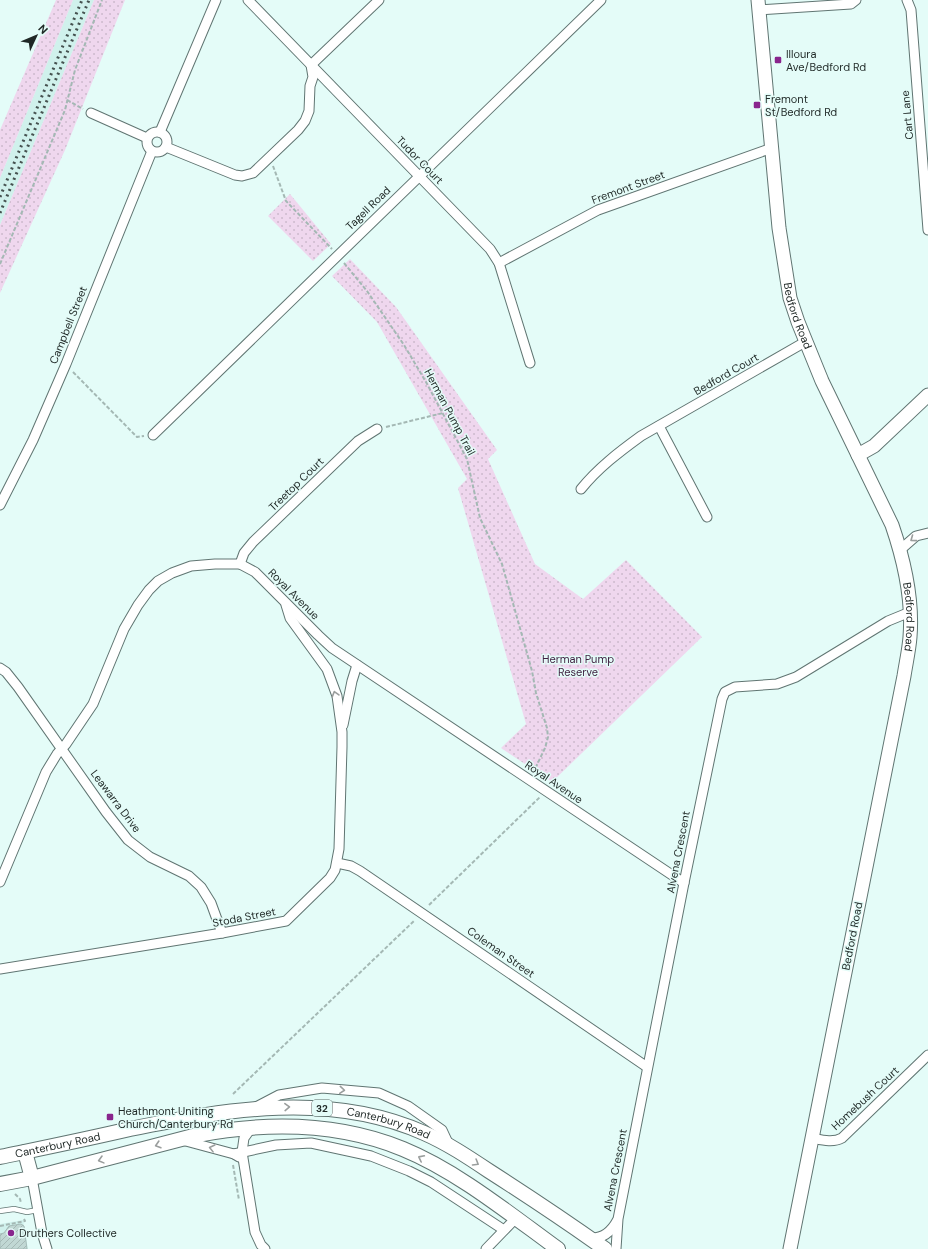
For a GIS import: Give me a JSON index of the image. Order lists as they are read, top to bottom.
{
  "streets": {
    "main road": ["Bedford Road", "32", "Canterbury Road"],
    "street": [
      "Cart Lane",
      "Tudor Court",
      "Fremont Street",
      "Tagell Road",
      "Campbell Street",
      "Bedford Court",
      "Treetop Court",
      "Royal Avenue",
      "Leawarra Drive",
      "Alvena Crescent",
      "Stoda Street",
      "Coleman Street",
      "Homebush Court"
    ],
    "path": ["Herman Pump Trail"]
  },
  "crossings": [
    ["Tudor Court", "Fremont Street"],
    ["Tudor Court", "Tagell Road"],
    ["Fremont Street", "Bedford Road"],
    ["Tagell Road", "Herman Pump Trail"],
    ["Bedford Road", "Bedford Court"],
    ["Bedford Road", "Alvena Crescent"],
    ["Bedford Road", "Homebush Court"],
    ["Herman Pump Trail", "Royal Avenue"],
    ["Treetop Court", "Royal Avenue"],
    ["Royal Avenue", "Alvena Crescent"],
    ["Royal Avenue", "Stoda Street"],
    ["Leawarra Drive", "Stoda Street"],
    ["Alvena Crescent", "Coleman Street"],
    ["Alvena Crescent", "Canterbury Road"],
    ["Stoda Street", "Coleman Street"]
  ],
  "parks": ["Herman Pump Reserve"],
  "places": {
    "transit": ["Illoura Ave/Bedford Rd", "Fremont St/Bedford Rd", "Heathmont Uniting Church/Canterbury Rd"],
    "other": ["Druthers Collective"]
  },
  "north": "top right"
}
